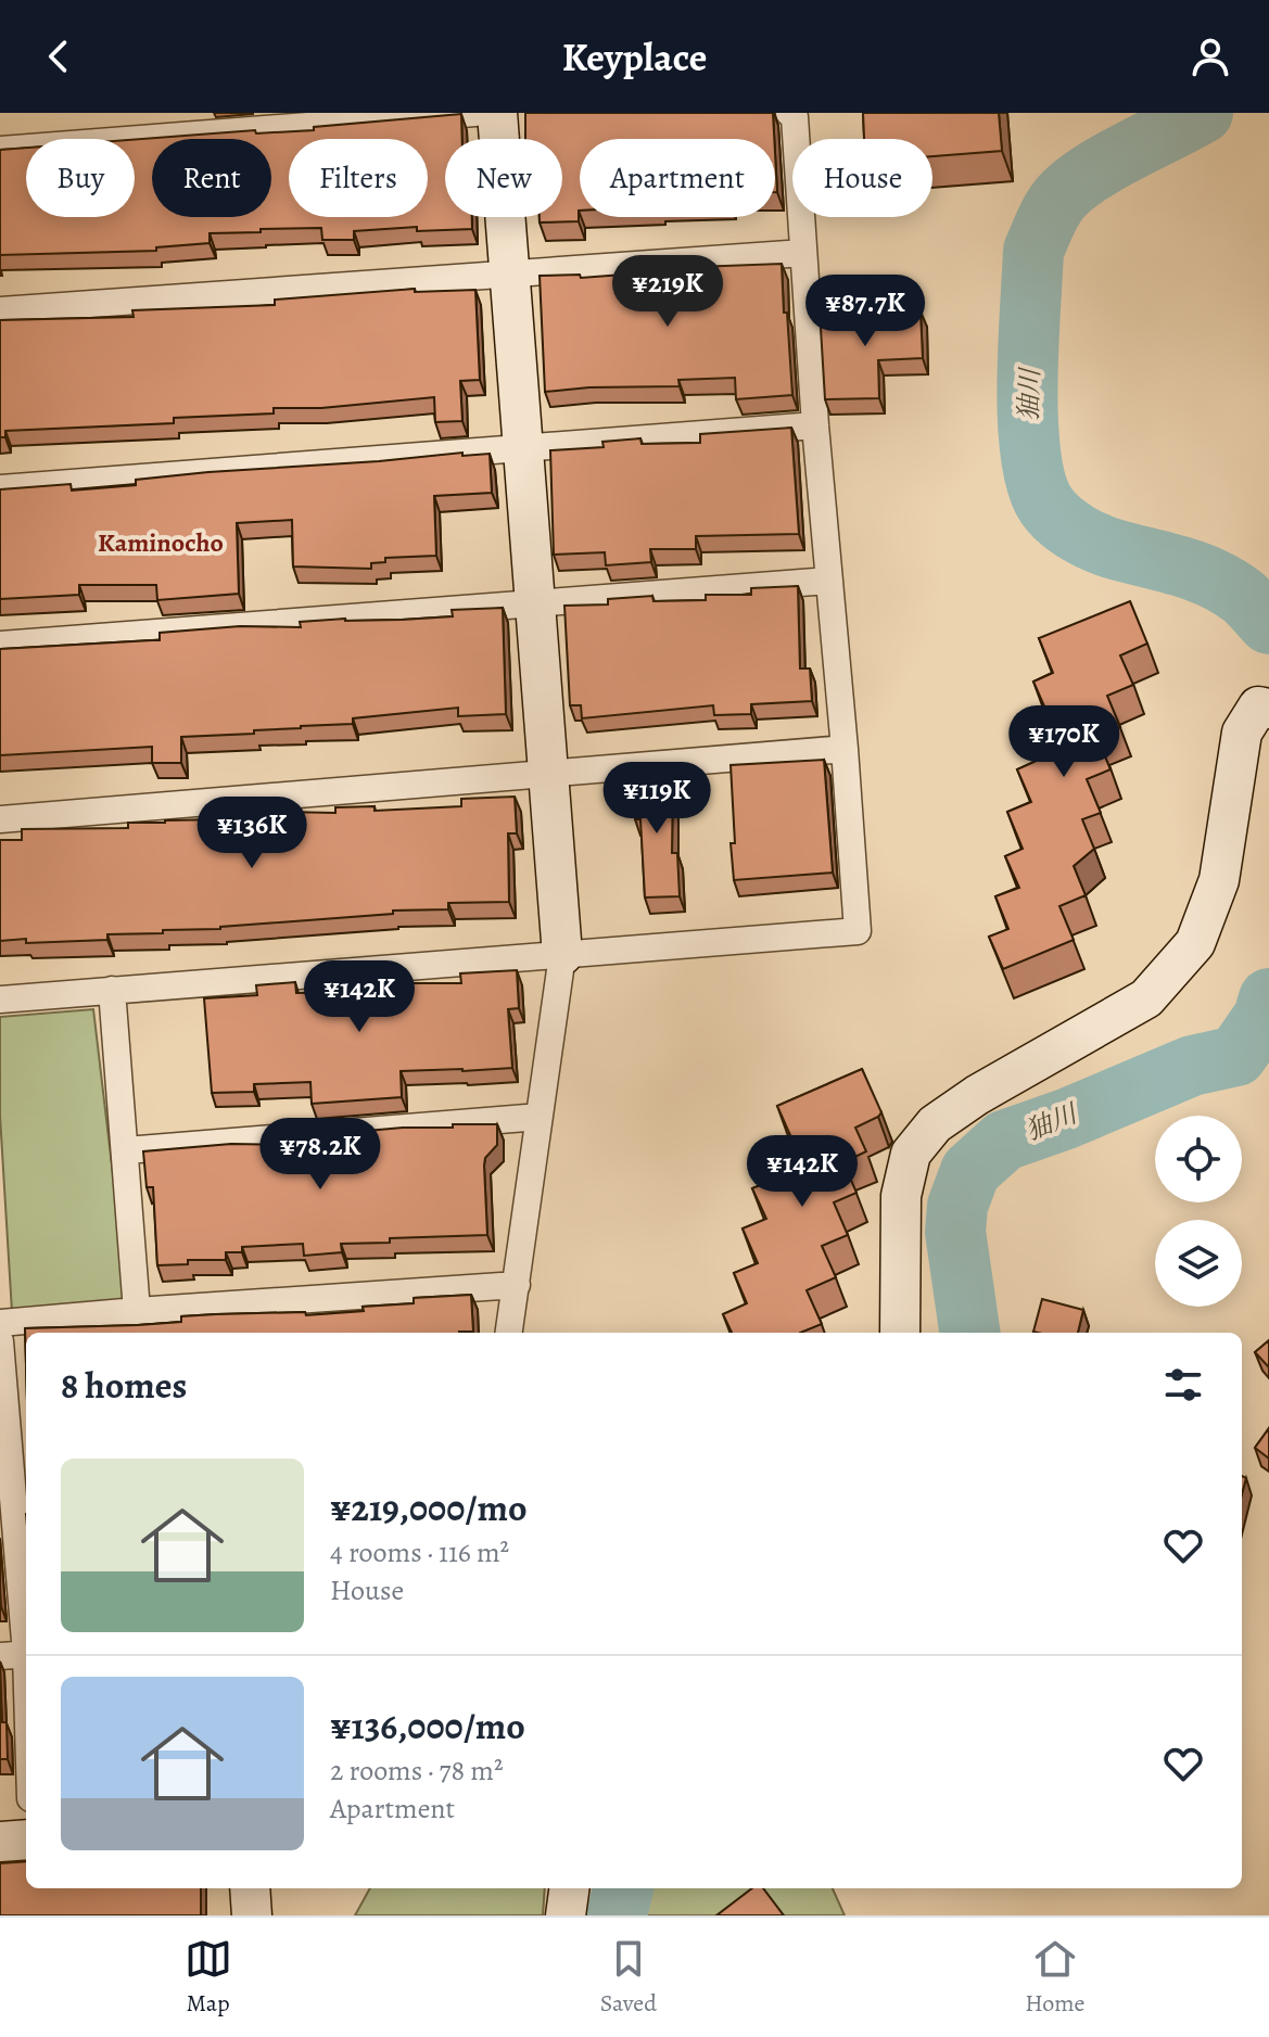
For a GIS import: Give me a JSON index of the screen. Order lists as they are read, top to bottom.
{
  "districts": ["Kaminocho"],
  "water": ["㹨川"],
  "page": {
    "header": "Keyplace",
    "chip": [
      "Buy",
      "Rent",
      "Filters",
      "New",
      "Apartment",
      "House"
    ],
    "price": [
      "¥219K",
      "¥87.7K",
      "¥170K",
      "¥119K",
      "¥136K",
      "¥142K",
      "¥78.2K",
      "¥142K"
    ],
    "heading": "8 homes",
    "list": [
      {
        "name": "¥219,000/mo",
        "note": "4 rooms · 116 m² · House"
      },
      {
        "name": "¥136,000/mo",
        "note": "2 rooms · 78 m² · Apartment"
      }
    ],
    "tabs": ["Map", "Saved", "Home"]
  }
}
